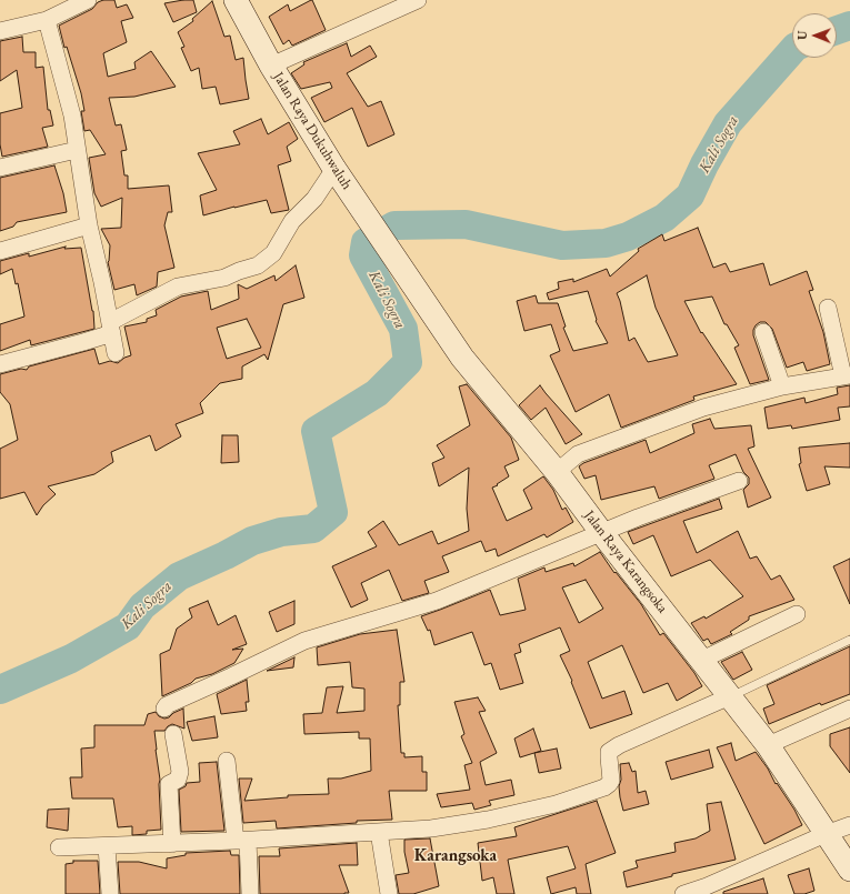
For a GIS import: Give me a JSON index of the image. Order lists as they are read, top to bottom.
{
  "streets": {
    "main road": ["Jalan Raya Dukuhwaluh", "Jalan Raya Karangsoka"]
  },
  "crossings": [
    ["Jalan Raya Dukuhwaluh", "Jalan Raya Karangsoka"]
  ],
  "districts": ["Karangsoka"],
  "water": ["Kali Sogra"],
  "north": "left"
}
